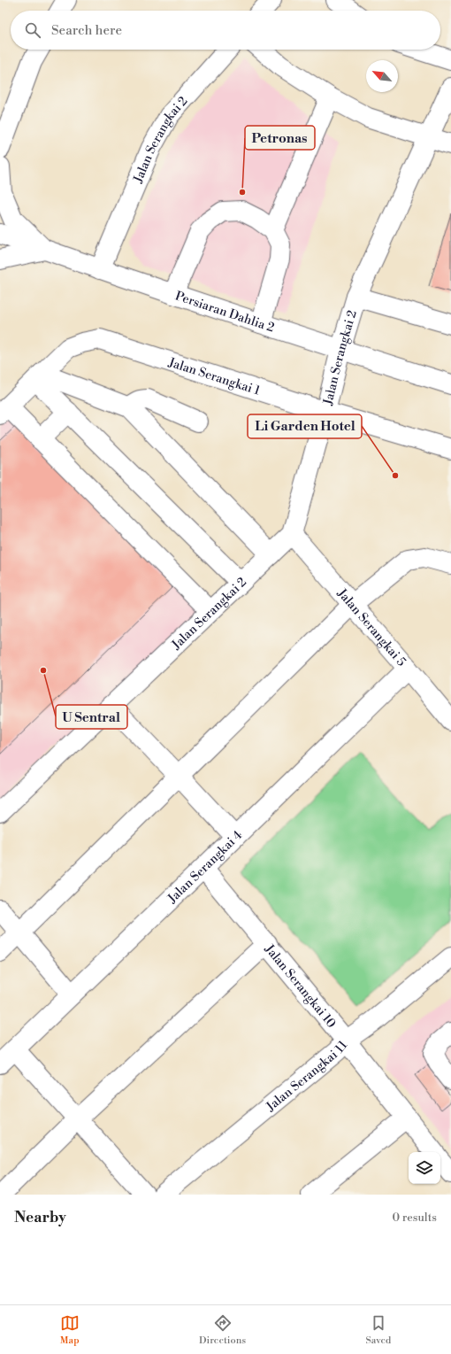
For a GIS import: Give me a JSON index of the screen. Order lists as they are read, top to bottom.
{
  "streets": {
    "street": [
      "Jalan Serangkai 2",
      "Persiaran Dahlia 2",
      "Jalan Serangkai 1",
      "Jalan Serangkai 5",
      "Jalan Serangkai 4",
      "Jalan Serangkai 10",
      "Jalan Serangkai 11"
    ]
  },
  "crossings": [
    ["Jalan Serangkai 2", "Persiaran Dahlia 2"],
    ["Jalan Serangkai 2", "Jalan Serangkai 1"],
    ["Jalan Serangkai 2", "Jalan Serangkai 5"],
    ["Jalan Serangkai 5", "Jalan Serangkai 4"],
    ["Jalan Serangkai 4", "Jalan Serangkai 10"],
    ["Jalan Serangkai 10", "Jalan Serangkai 11"]
  ],
  "places": ["Petronas", "Li Garden Hotel", "U Sentral"],
  "north": "top left",
  "page": {
    "search": "Search here",
    "heading": ["Nearby", "0 results"],
    "nav": ["Map", "Directions", "Saved"]
  }
}
